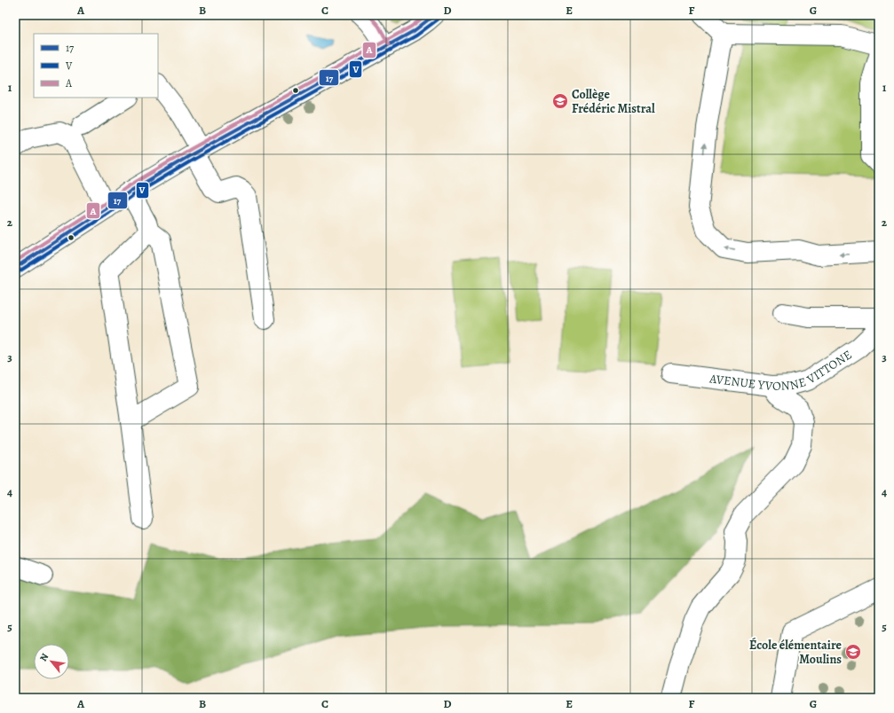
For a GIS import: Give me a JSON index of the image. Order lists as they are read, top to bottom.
{
  "streets": {
    "street": ["AVENUE YVONNE VITTONE"]
  },
  "places": {
    "school or university": ["Collège Frédéric Mistral", "École élémentaire Moulins"]
  },
  "lines": ["transit line 17", "transit line A", "transit line V"],
  "legend": ["17", "V", "A"],
  "north": "top left",
  "grid": {
    "columns": [
      "A",
      "B",
      "C",
      "D",
      "E",
      "F",
      "G"
    ],
    "rows": [
      "1",
      "2",
      "3",
      "4",
      "5"
    ]
  }
}
